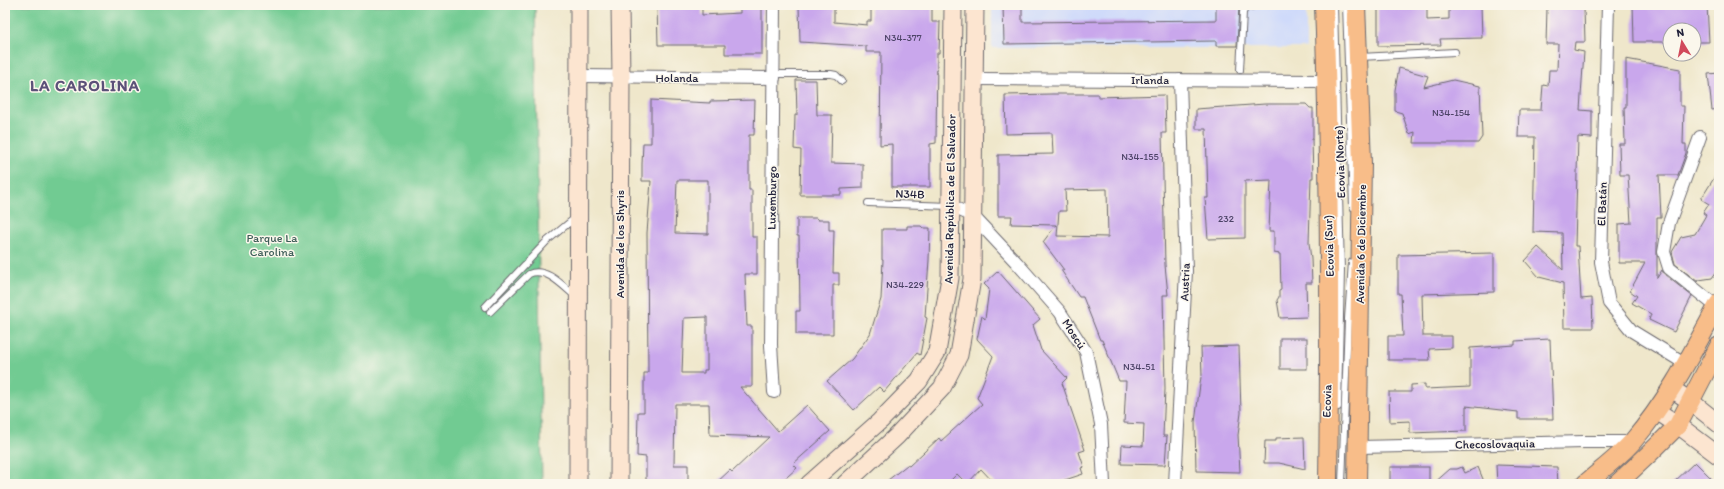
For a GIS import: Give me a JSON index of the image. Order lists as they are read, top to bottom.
{
  "streets": {
    "main road": ["Avenida República de El Salvador", "Avenida de los Shyris", "Avenida 6 de Diciembre"],
    "street": [
      "Holanda",
      "Irlanda",
      "Luxemburgo",
      "El Batán",
      "Austria",
      "Moscú",
      "Checoslovaquia"
    ],
    "lane": [
      "Ecovia (Norte)",
      "N34B",
      "Ecovia (Sur)",
      "Ecovia"
    ]
  },
  "crossings": [
    ["Holanda", "Luxemburgo"],
    ["Holanda", "Avenida de los Shyris"],
    ["Irlanda", "Avenida República de El Salvador"],
    ["Irlanda", "Austria"],
    ["N34B", "Avenida República de El Salvador"],
    ["Avenida República de El Salvador", "Moscú"],
    ["Avenida 6 de Diciembre", "Checoslovaquia"],
    ["Ecovia (Sur)", "Ecovia"]
  ],
  "districts": ["LA CAROLINA"],
  "parks": ["Parque La Carolina"],
  "house_numbers": [
    "N34-377",
    "N34-154",
    "N34-155",
    "232",
    "N34-229",
    "N34-51"
  ],
  "north": "top"
}
